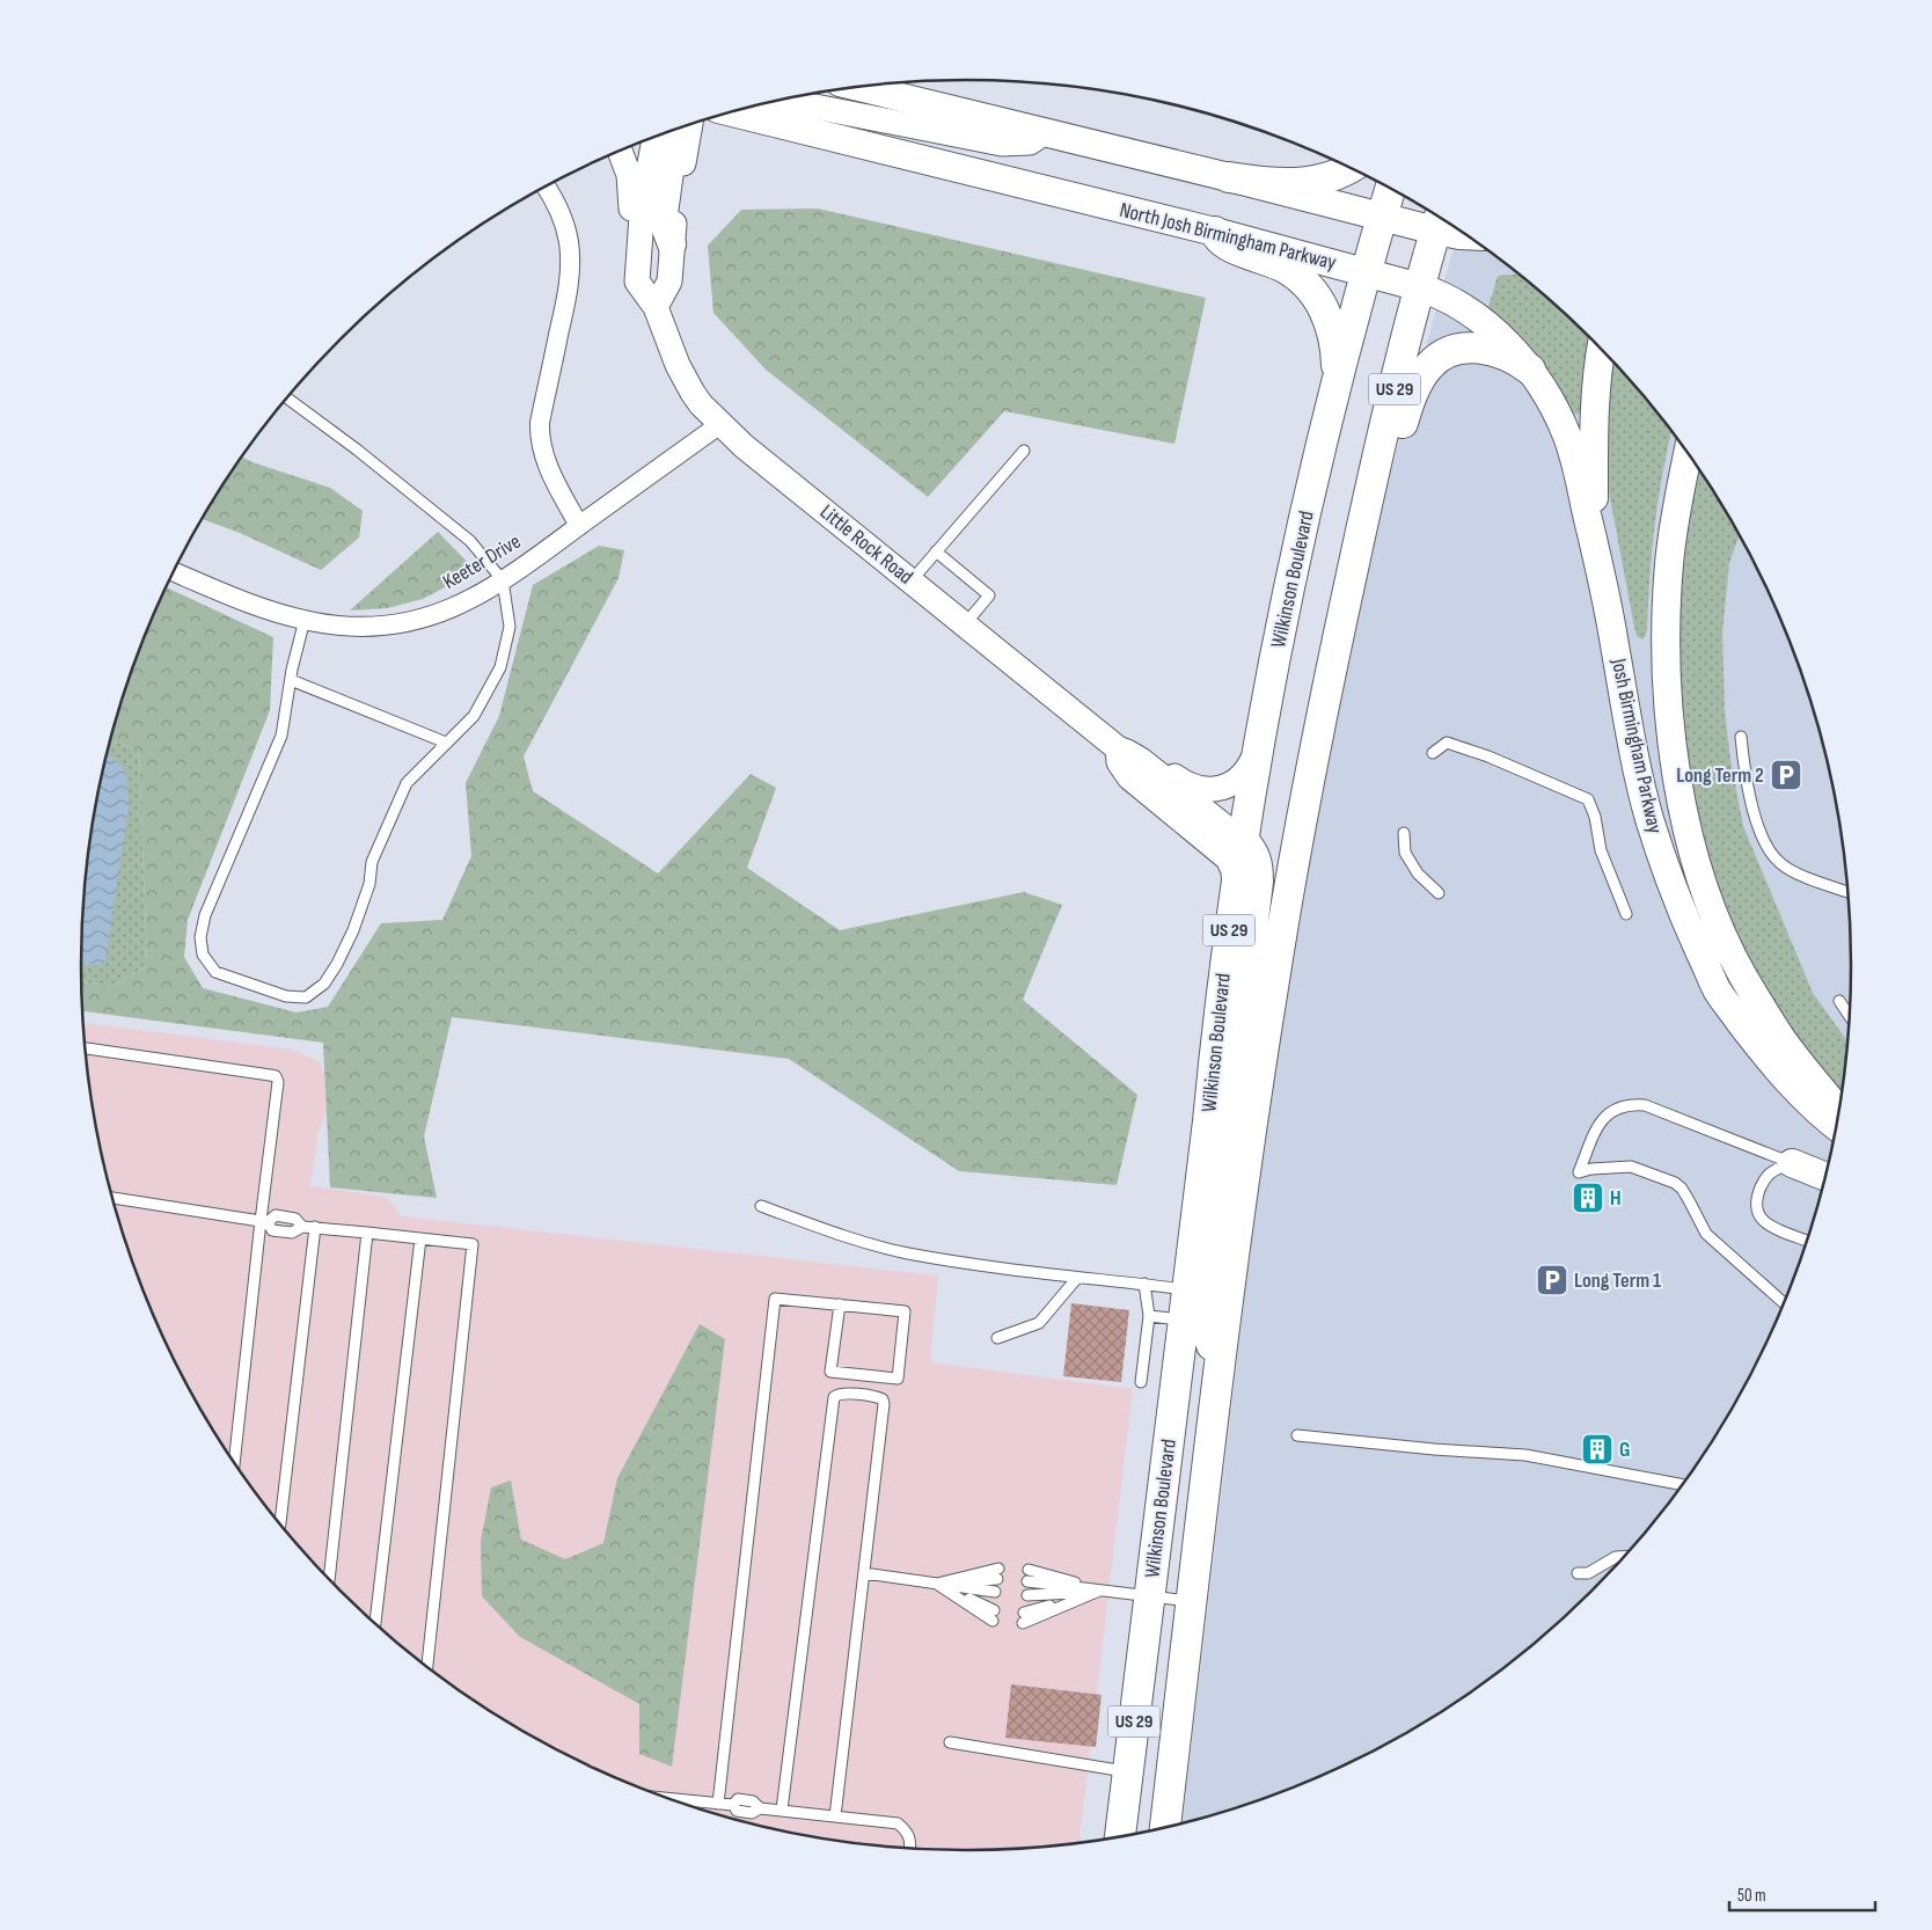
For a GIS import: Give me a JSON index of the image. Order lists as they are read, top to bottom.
{
  "streets": {
    "main road": [
      "North Josh Birmingham Parkway",
      "US 29",
      "Wilkinson Boulevard",
      "Josh Birmingham Parkway"
    ],
    "street": ["Little Rock Road", "Keeter Drive"]
  },
  "crossings": [
    ["North Josh Birmingham Parkway", "Wilkinson Boulevard"],
    ["North Josh Birmingham Parkway", "Josh Birmingham Parkway"],
    ["Little Rock Road", "Keeter Drive"],
    ["Little Rock Road", "Wilkinson Boulevard"]
  ],
  "places": {
    "parking": ["Long Term 2", "Long Term 1"],
    "building": ["H", "G"]
  },
  "scale_bar": "50 m"
}
